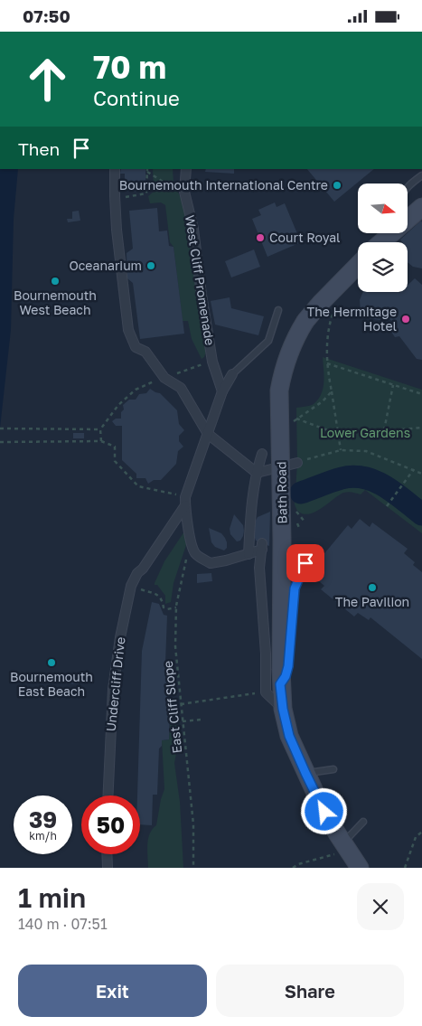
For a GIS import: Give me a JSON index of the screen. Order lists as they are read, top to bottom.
{
  "streets": {
    "main road": ["Bath Road"],
    "street": ["West Cliff Promenade", "Undercliff Drive"],
    "path": ["East Cliff Slope"]
  },
  "parks": ["Lower Gardens"],
  "places": [
    "Bournemouth International Centre",
    "Court Royal",
    "Oceanarium",
    "Bournemouth West Beach",
    "The Hermitage Hotel",
    "The Pavilion",
    "Bournemouth East Beach"
  ],
  "north": "right",
  "page": {
    "status": "07:50",
    "turn": ["70 m", "Continue"],
    "then": "Then",
    "speed": "39 km/h",
    "limit": "50",
    "heading": ["1 min", "140 m · 07:51"],
    "buttons": ["Exit", "Share"]
  }
}
